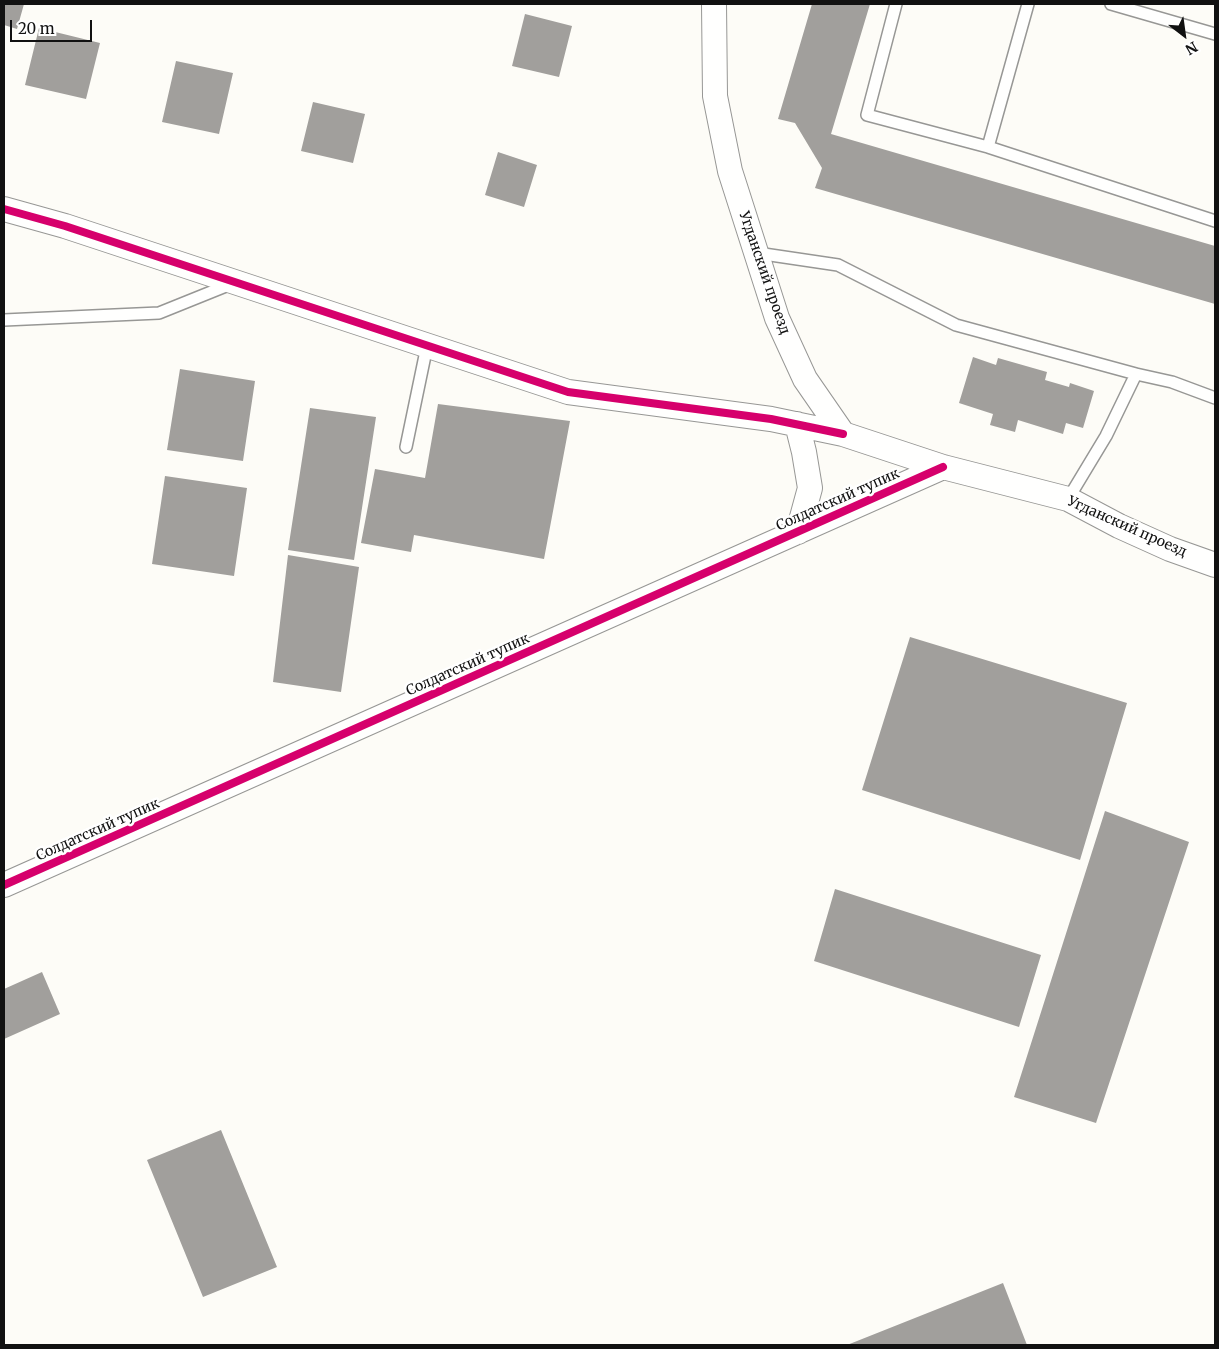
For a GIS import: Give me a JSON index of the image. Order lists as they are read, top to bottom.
{
  "streets": {
    "street": ["Угданский проезд", "Солдатский тупик"]
  },
  "crossings": [
    ["Угданский проезд", "Солдатский тупик"]
  ],
  "scale_bar": "20 m",
  "north": "bottom right"
}
